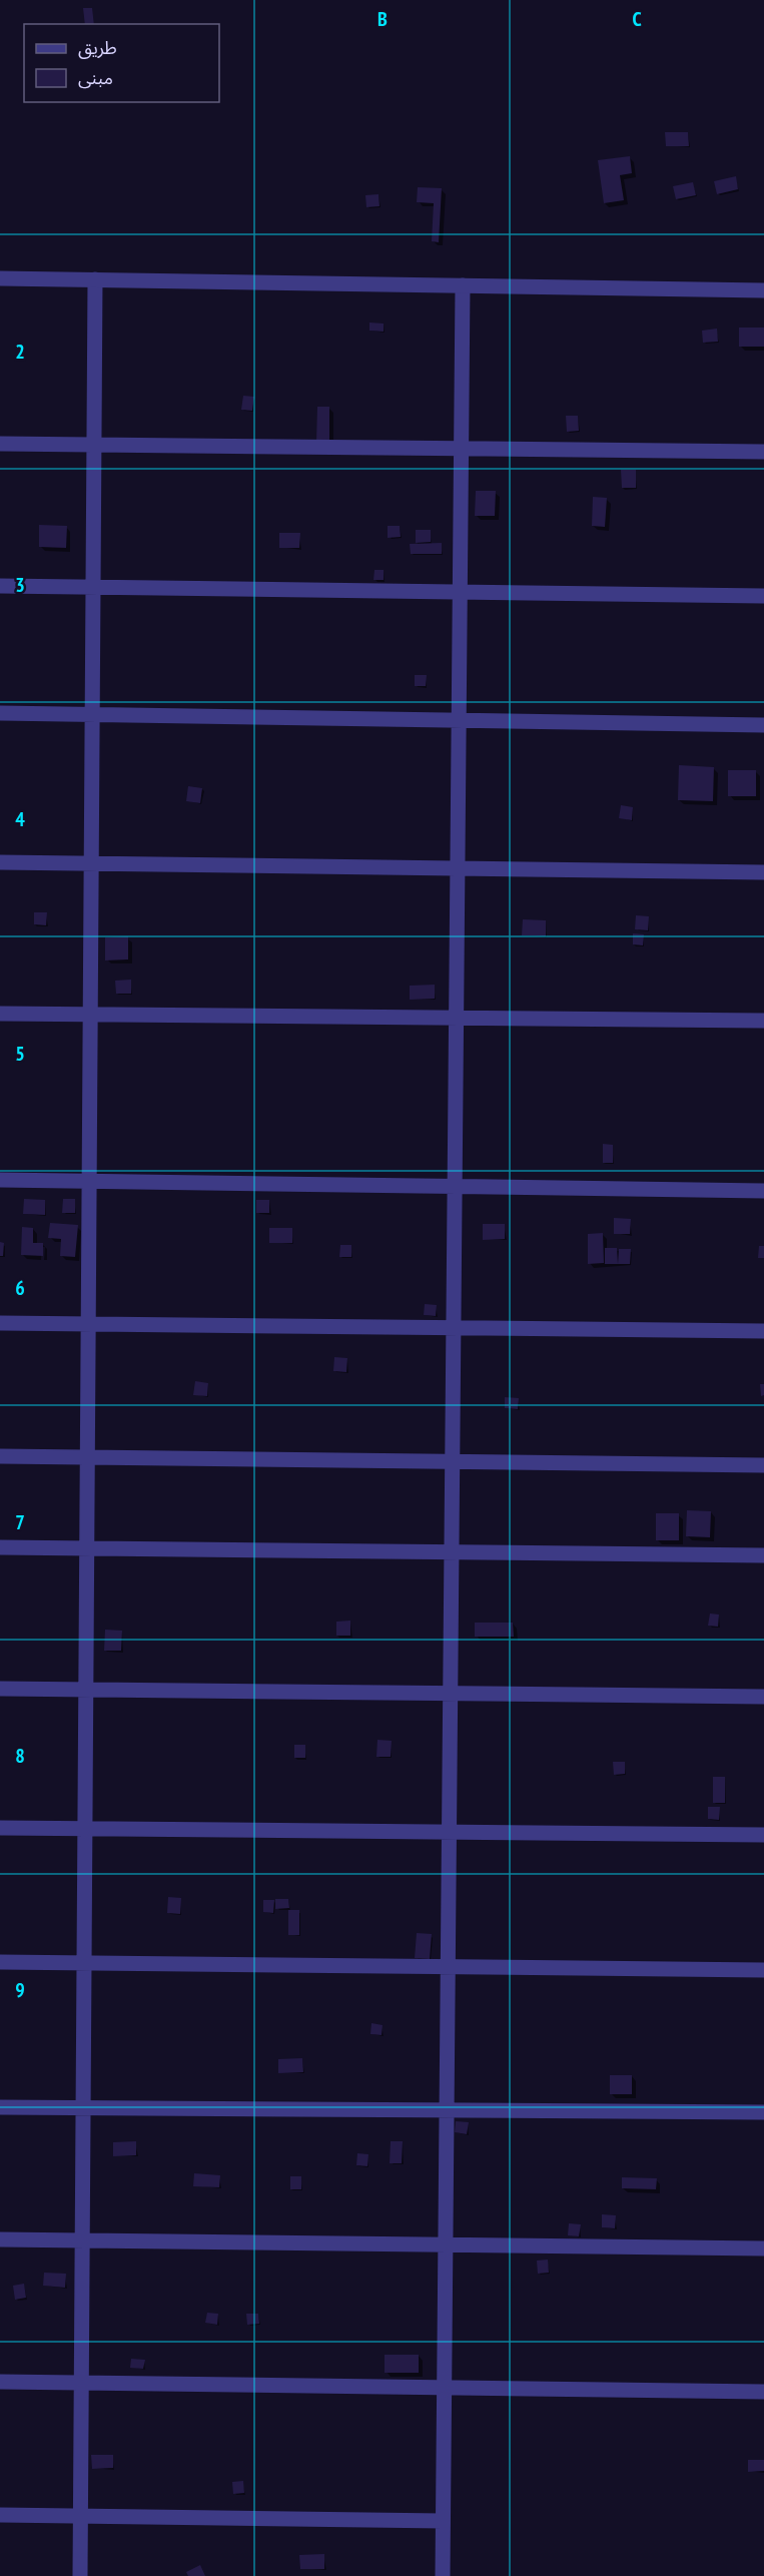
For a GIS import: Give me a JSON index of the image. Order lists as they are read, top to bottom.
{
  "legend": ["طريق", "مبنى"],
  "grid": {
    "columns": ["B", "C"],
    "rows": [
      "2",
      "3",
      "4",
      "5",
      "6",
      "7",
      "8",
      "9"
    ]
  }
}
